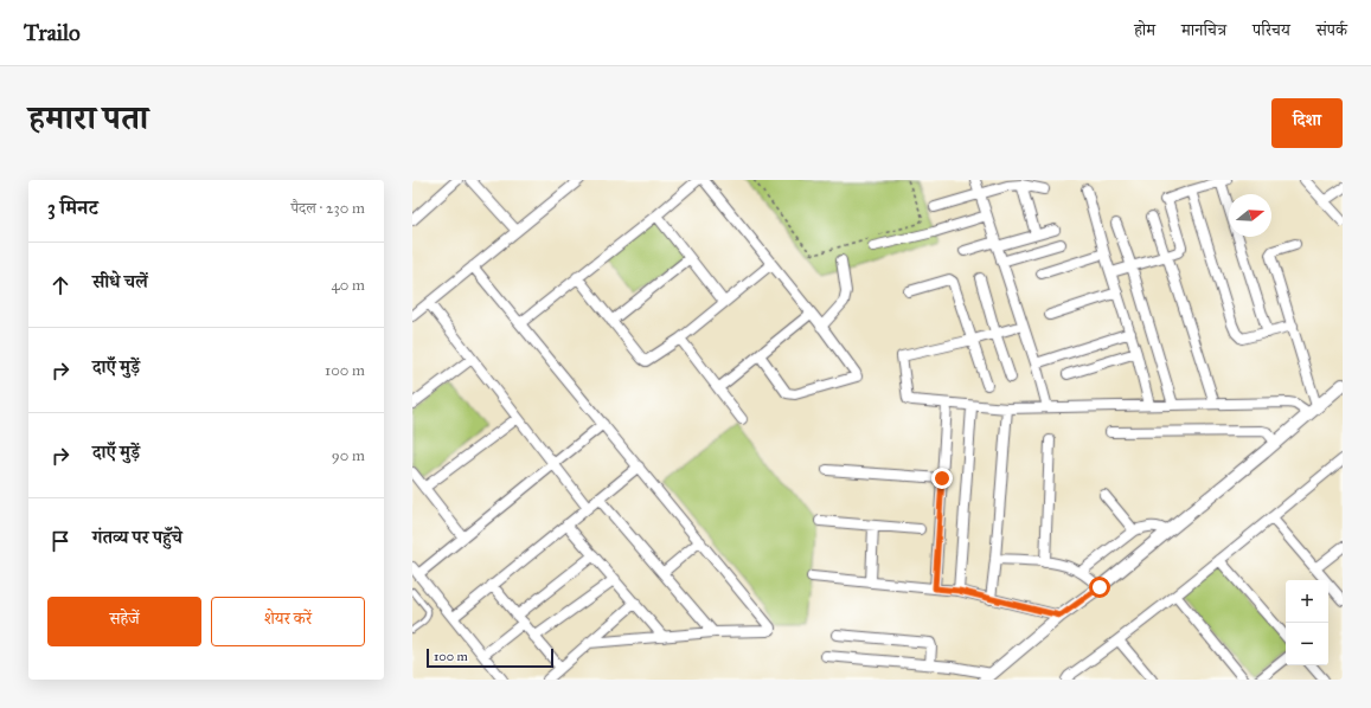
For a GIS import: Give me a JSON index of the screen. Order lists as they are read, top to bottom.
{
  "scale_bar": "100 m",
  "north": "right",
  "page": {
    "header": "Trailo",
    "nav": [
      "होम",
      "मानचित्र",
      "परिचय",
      "संपर्क"
    ],
    "title": "हमारा पता",
    "buttons": [
      "दिशा",
      ["सहेजें", "शेयर करें"]
    ],
    "heading": ["3 मिनट", "पैदल · 230 m"],
    "list": [
      ["सीधे चलें", "40 m"],
      ["दाएँ मुड़ें", "100 m"],
      ["दाएँ मुड़ें", "90 m"],
      "गंतव्य पर पहुँचे"
    ],
    "map_buttons": ["+", "−"],
    "scale": "100 m"
  }
}
